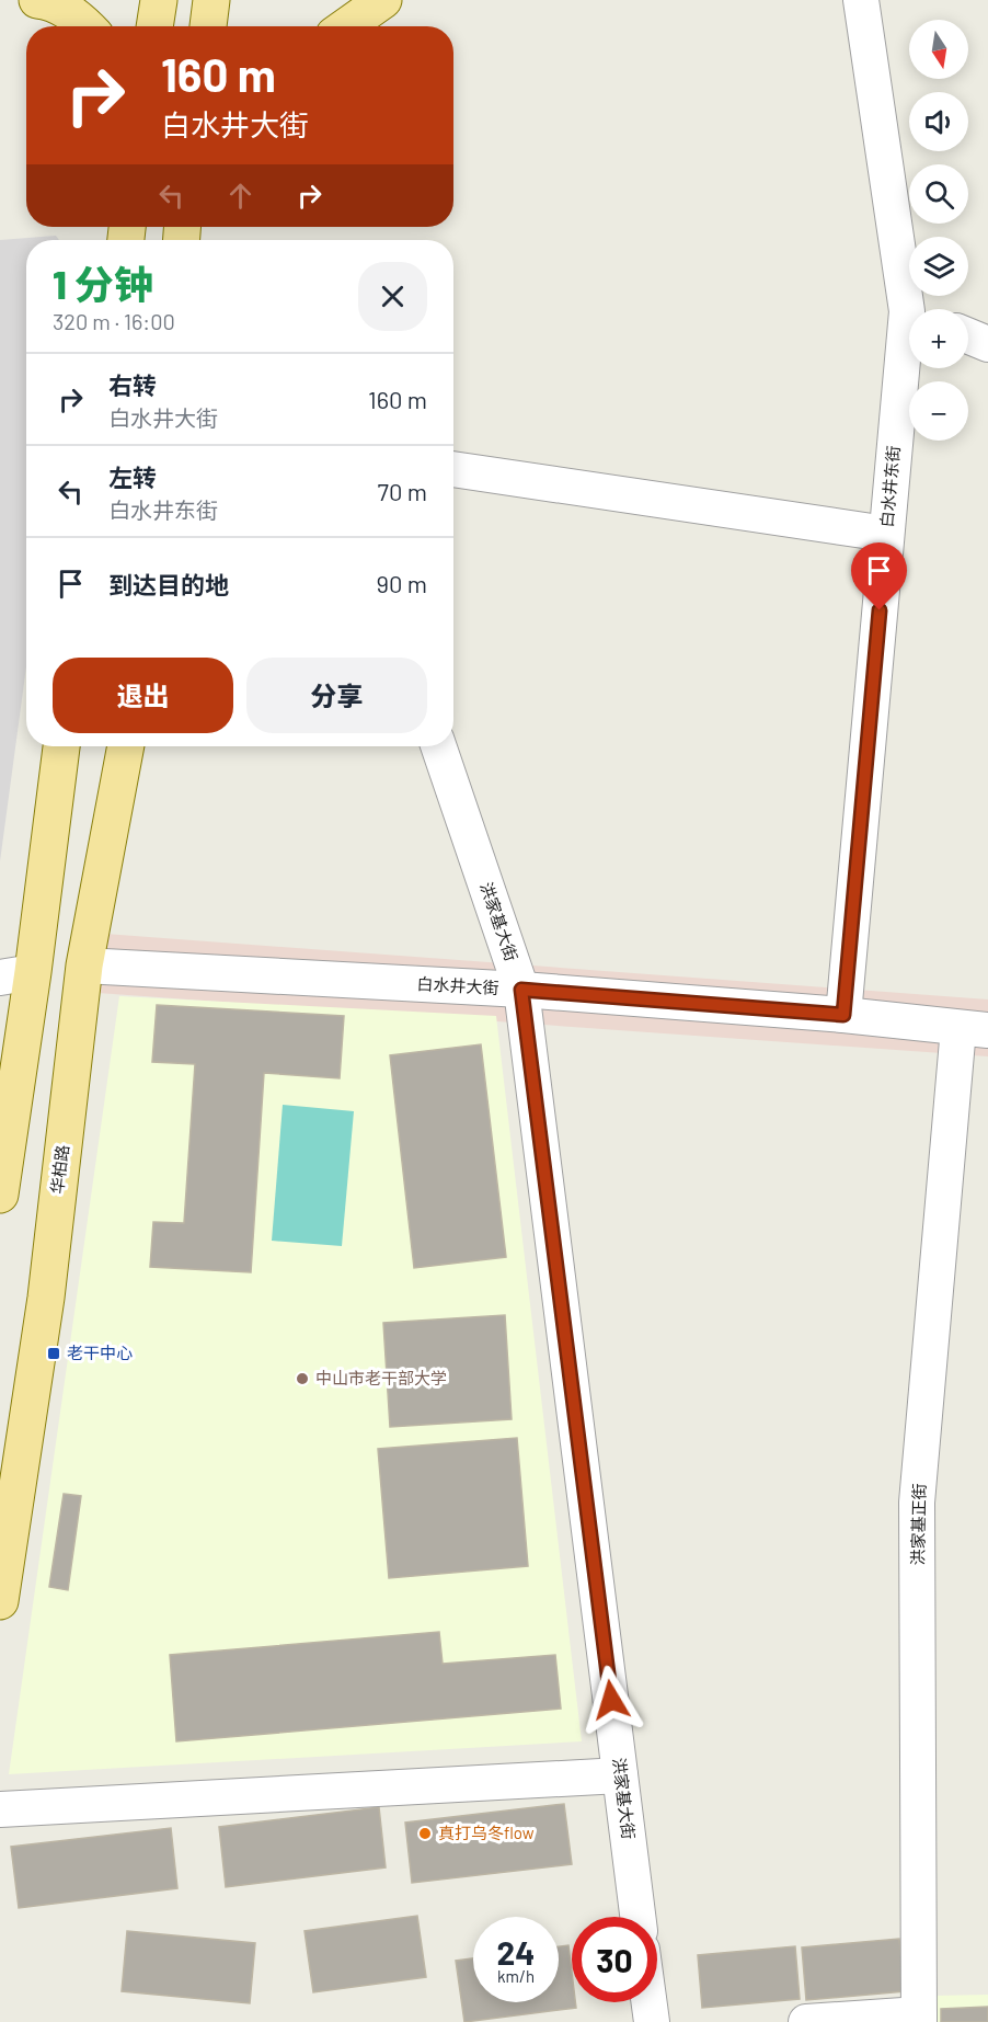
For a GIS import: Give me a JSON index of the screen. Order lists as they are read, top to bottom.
{
  "streets": {
    "main road": ["华柏路"],
    "street": [
      "白水井东街",
      "洪家基大街",
      "白水井大街",
      "洪家基正街"
    ]
  },
  "crossings": [
    ["白水井东街", "白水井大街"],
    ["洪家基大街", "白水井大街"],
    ["白水井大街", "华柏路"],
    ["白水井大街", "洪家基正街"]
  ],
  "places": {
    "transit": ["老干中心"],
    "other": ["中山市老干部大学", "真打乌冬flow"]
  },
  "north": "bottom",
  "page": {
    "map_buttons": ["+", "−"],
    "turn": ["160 m", "白水井大街"],
    "heading": ["1 分钟", "320 m · 16:00"],
    "list": [
      {
        "name": "右转",
        "note": "白水井大街",
        "value": "160 m"
      },
      {
        "name": "左转",
        "note": "白水井东街",
        "value": "70 m"
      },
      {
        "name": "到达目的地",
        "value": "90 m"
      }
    ],
    "buttons": ["退出", "分享"],
    "speed": "24 km/h",
    "limit": "30"
  }
}
